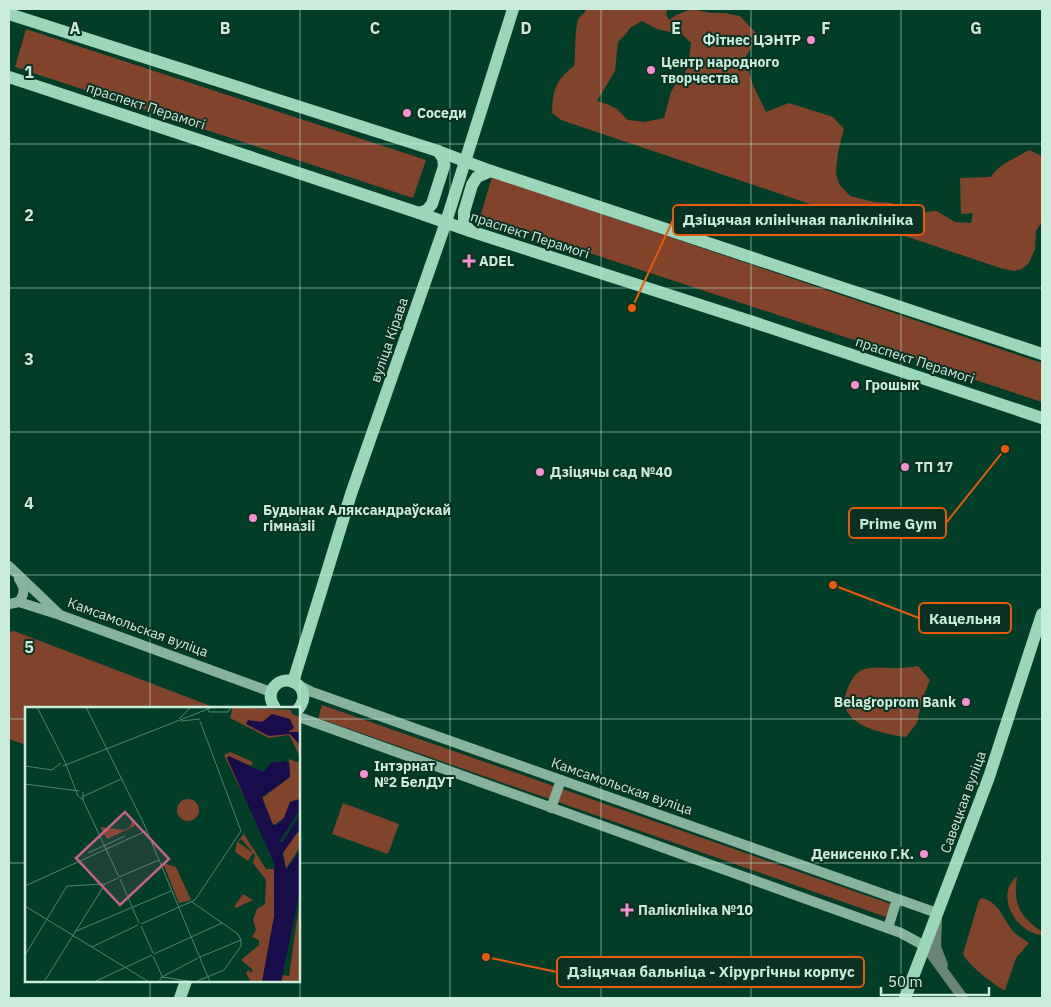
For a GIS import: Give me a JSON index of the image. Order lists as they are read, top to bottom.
{
  "streets": {
    "main road": ["праспект Перамогі", "вуліца Кірава", "Савецкая вуліца"],
    "street": ["Камсамольская вуліца"]
  },
  "crossings": [
    ["праспект Перамогі", "вуліца Кірава"],
    ["вуліца Кірава", "Камсамольская вуліца"],
    ["Камсамольская вуліца", "Савецкая вуліца"]
  ],
  "places": {
    "other": [
      "Фітнес ЦЭНТР",
      "Центр народного творчества",
      "Соседи",
      "Дзіцячая клінічная паліклініка",
      "Грошык",
      "Prime Gym",
      "ТП 17",
      "Дзіцячы сад №40",
      "Будынак Аляксандраўскай гімназіі",
      "Кацельня",
      "Belagroprom Bank",
      "Інтэрнат №2 БелДУТ",
      "Денисенко Г.К.",
      "Дзіцячая бальніца - Хірургічны корпус"
    ],
    "health": ["ADEL", "Паліклініка №10"]
  },
  "scale_bar": "50 m",
  "grid": {
    "columns": [
      "A",
      "B",
      "C",
      "D",
      "E",
      "F",
      "G"
    ],
    "rows": [
      "1",
      "2",
      "3",
      "4",
      "5"
    ]
  }
}
